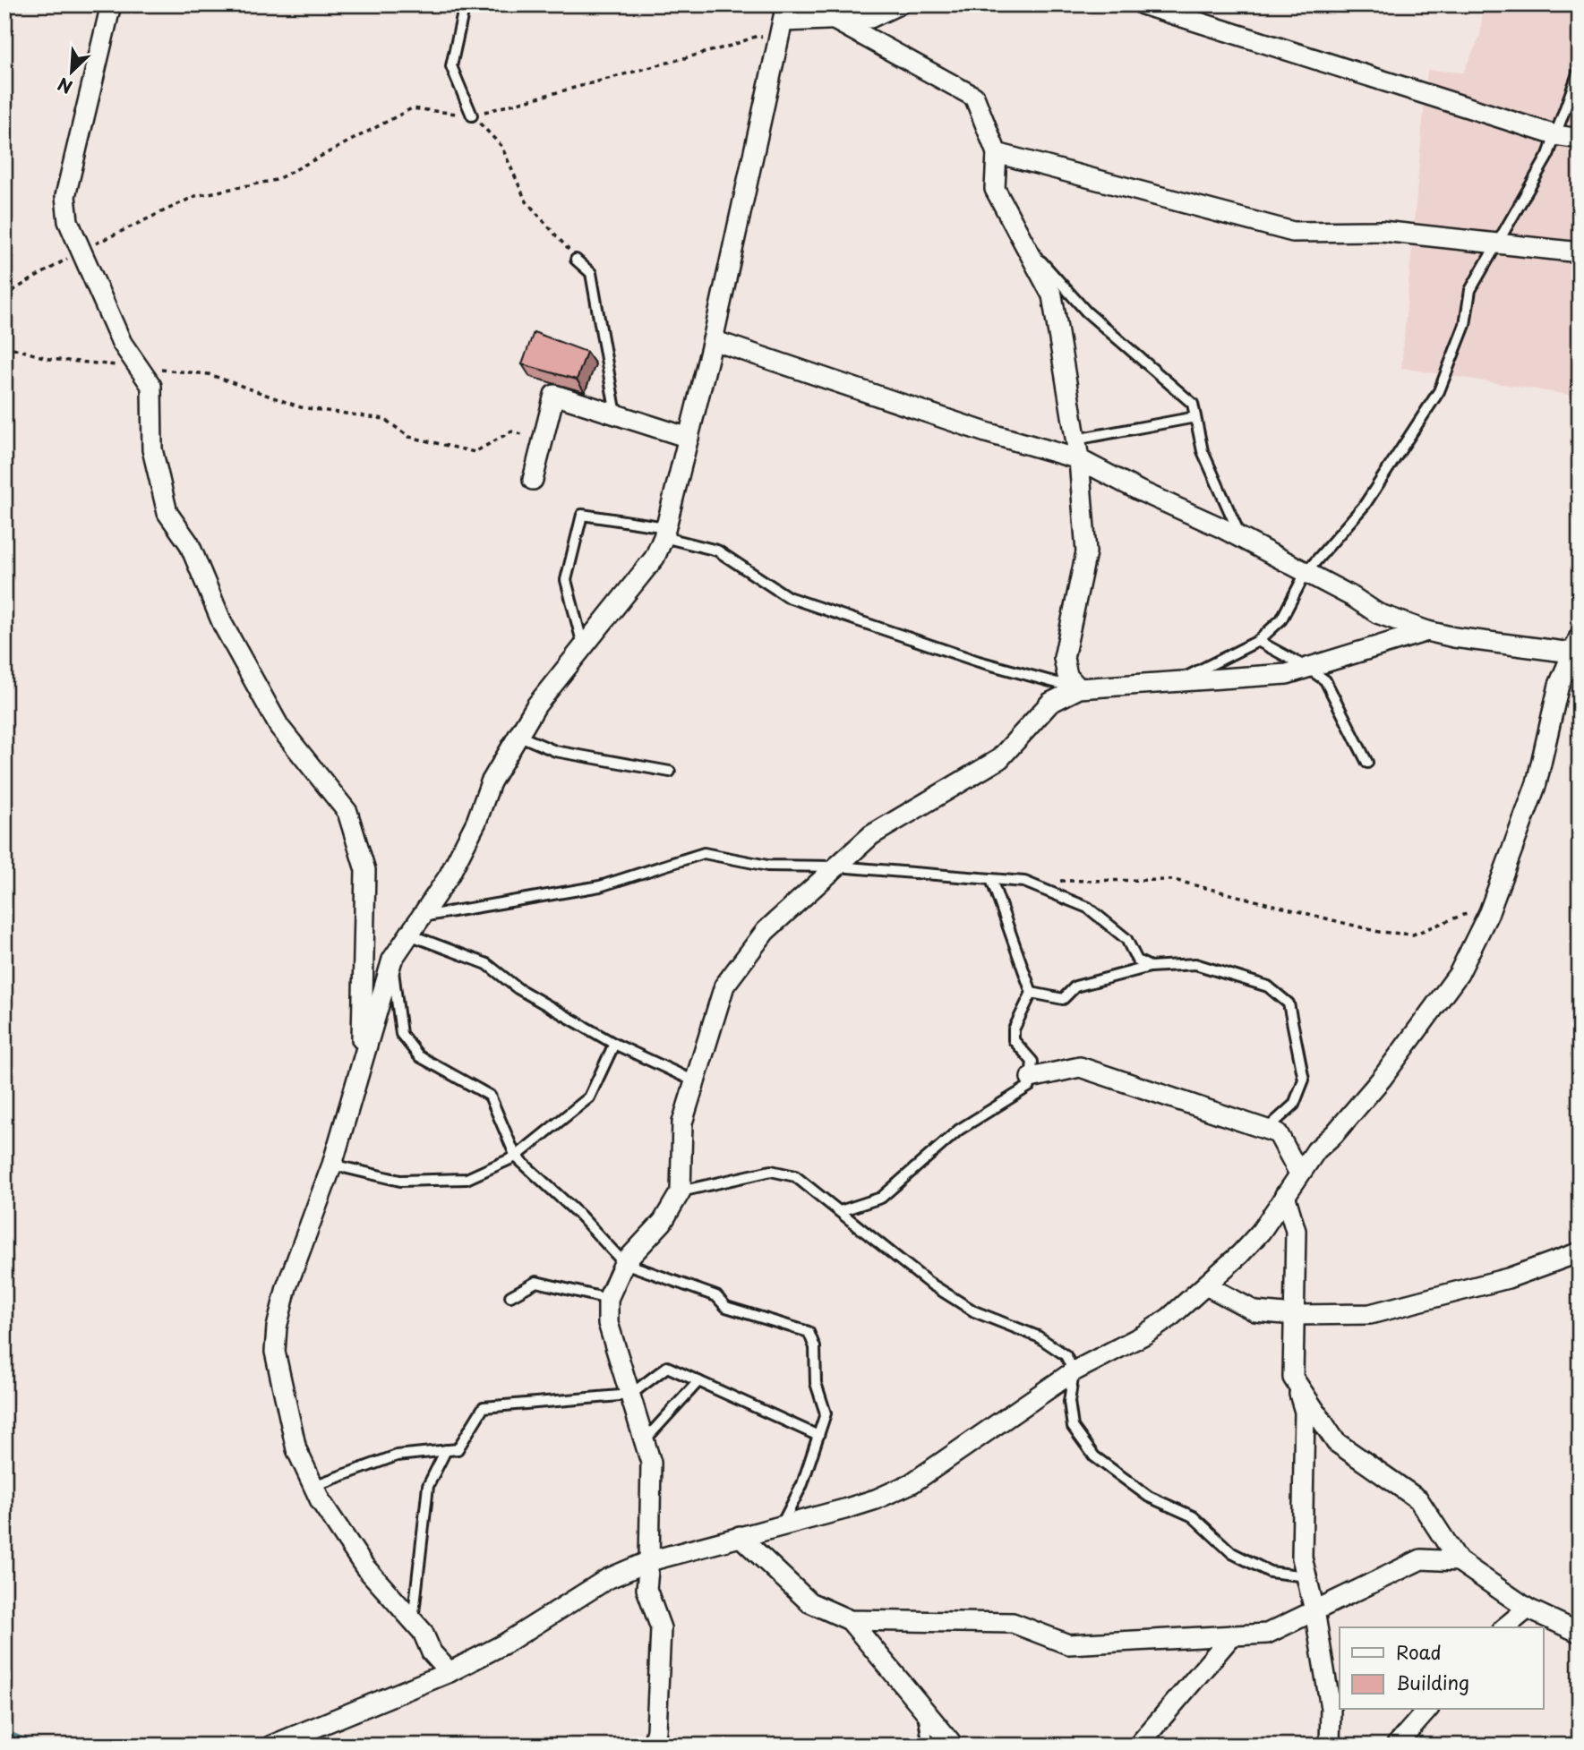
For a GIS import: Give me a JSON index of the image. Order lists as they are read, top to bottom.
{
  "legend": ["Road", "Building"],
  "north": "bottom left"
}
